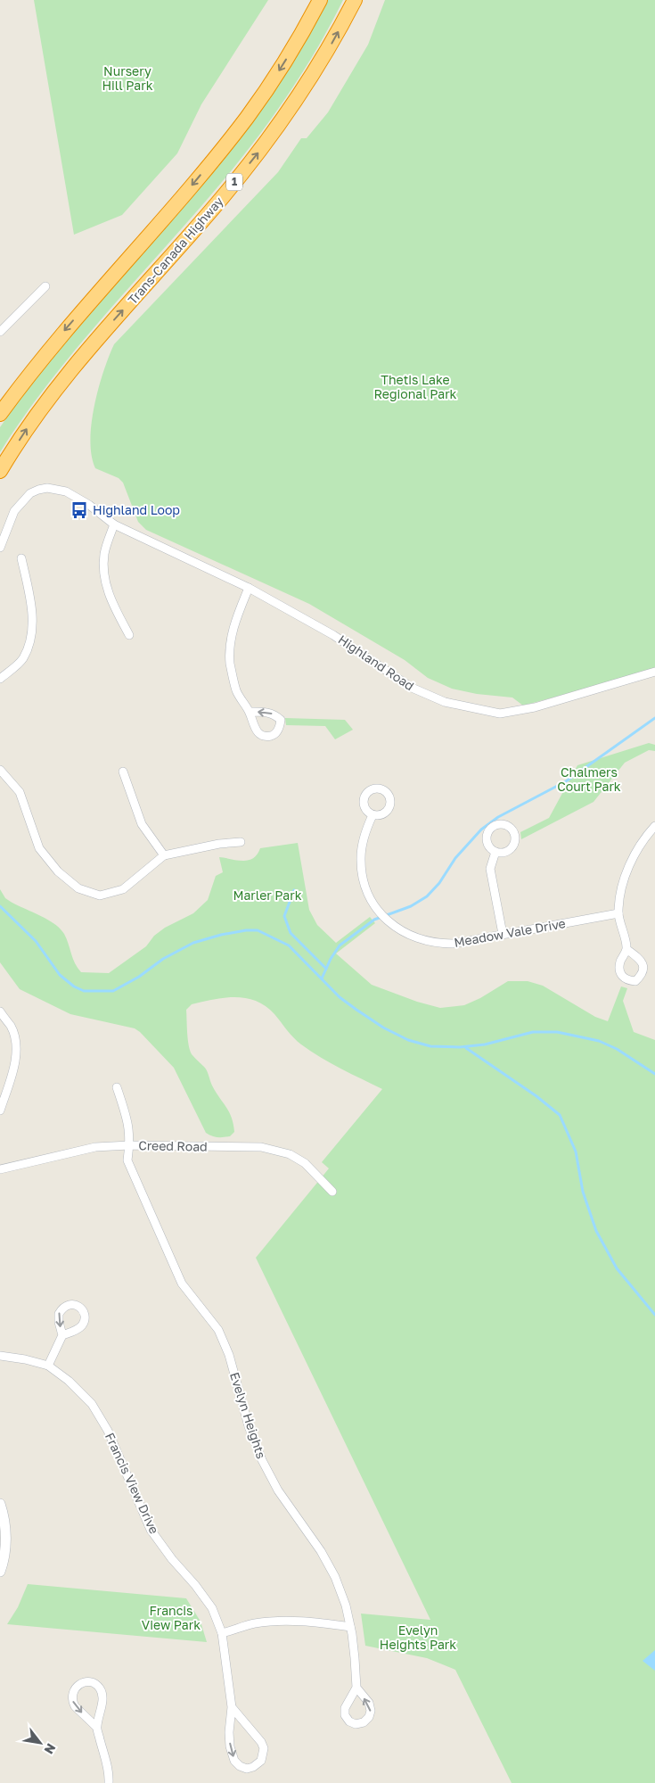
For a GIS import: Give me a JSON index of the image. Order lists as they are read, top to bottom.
{
  "streets": {
    "highway": ["1", "Trans-Canada Highway"],
    "street": [
      "Highland Road",
      "Meadow Vale Drive",
      "Creed Road",
      "Evelyn Heights",
      "Francis View Drive"
    ]
  },
  "crossings": [
    ["Creed Road", "Evelyn Heights"]
  ],
  "parks": [
    "Nursery Hill Park",
    "Thetis Lake Regional Park",
    "Chalmers Court Park",
    "Marler Park",
    "Francis View Park",
    "Evelyn Heights Park"
  ],
  "places": {
    "bus stop": ["Highland Loop"]
  },
  "north": "bottom right"
}
